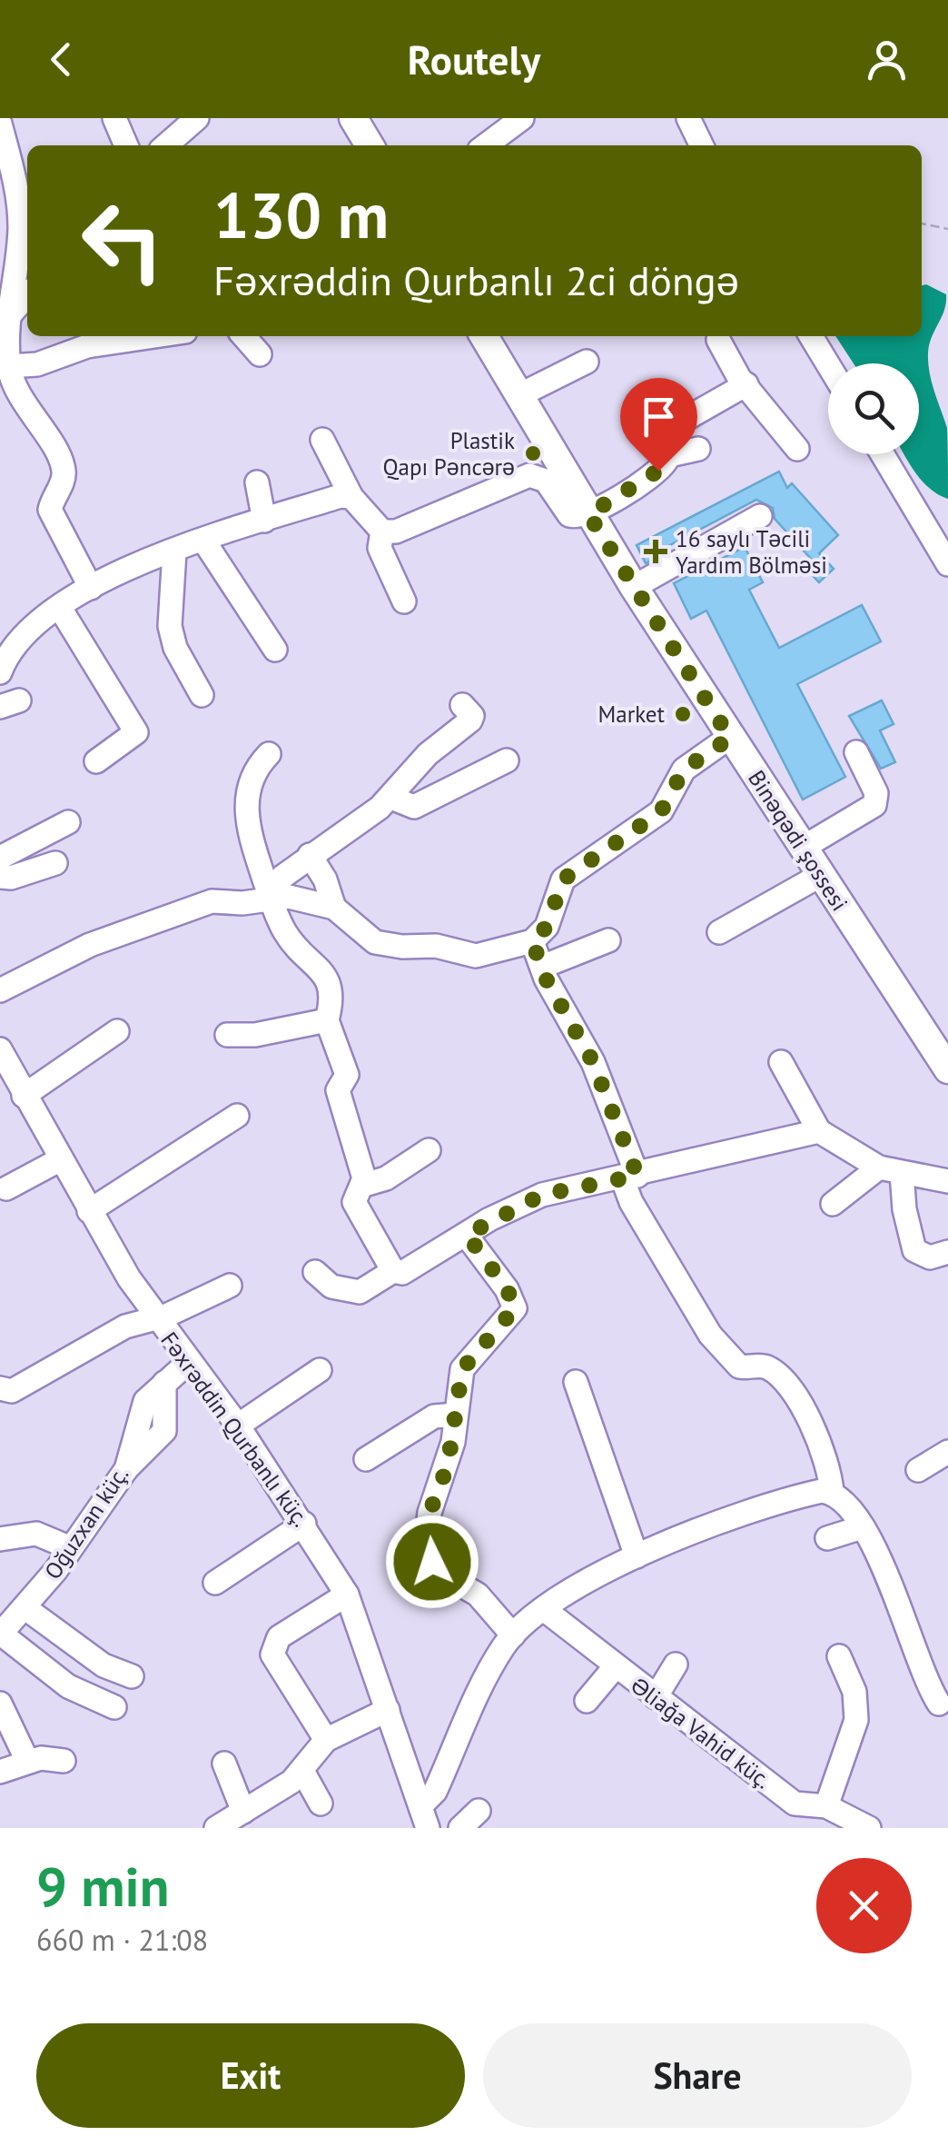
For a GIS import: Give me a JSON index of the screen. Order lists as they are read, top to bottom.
{
  "streets": {
    "main road": ["Binəqədi şossesi"],
    "street": ["Fəxrəddin Qurbanlı küç.", "Oğuzxan küç.", "Əliağa Vahid küç."]
  },
  "crossings": [
    ["Fəxrəddin Qurbanlı küç.", "Oğuzxan küç."]
  ],
  "places": {
    "other": ["Plastik Qapı Pəncərə", "Market"],
    "health": ["16 saylı Təcili Yardım Bölməsi"]
  },
  "page": {
    "header": "Routely",
    "turn": ["130 m", "Fəxrəddin Qurbanlı 2ci döngə"],
    "heading": ["9 min", "660 m · 21:08"],
    "buttons": ["Exit", "Share"]
  }
}
